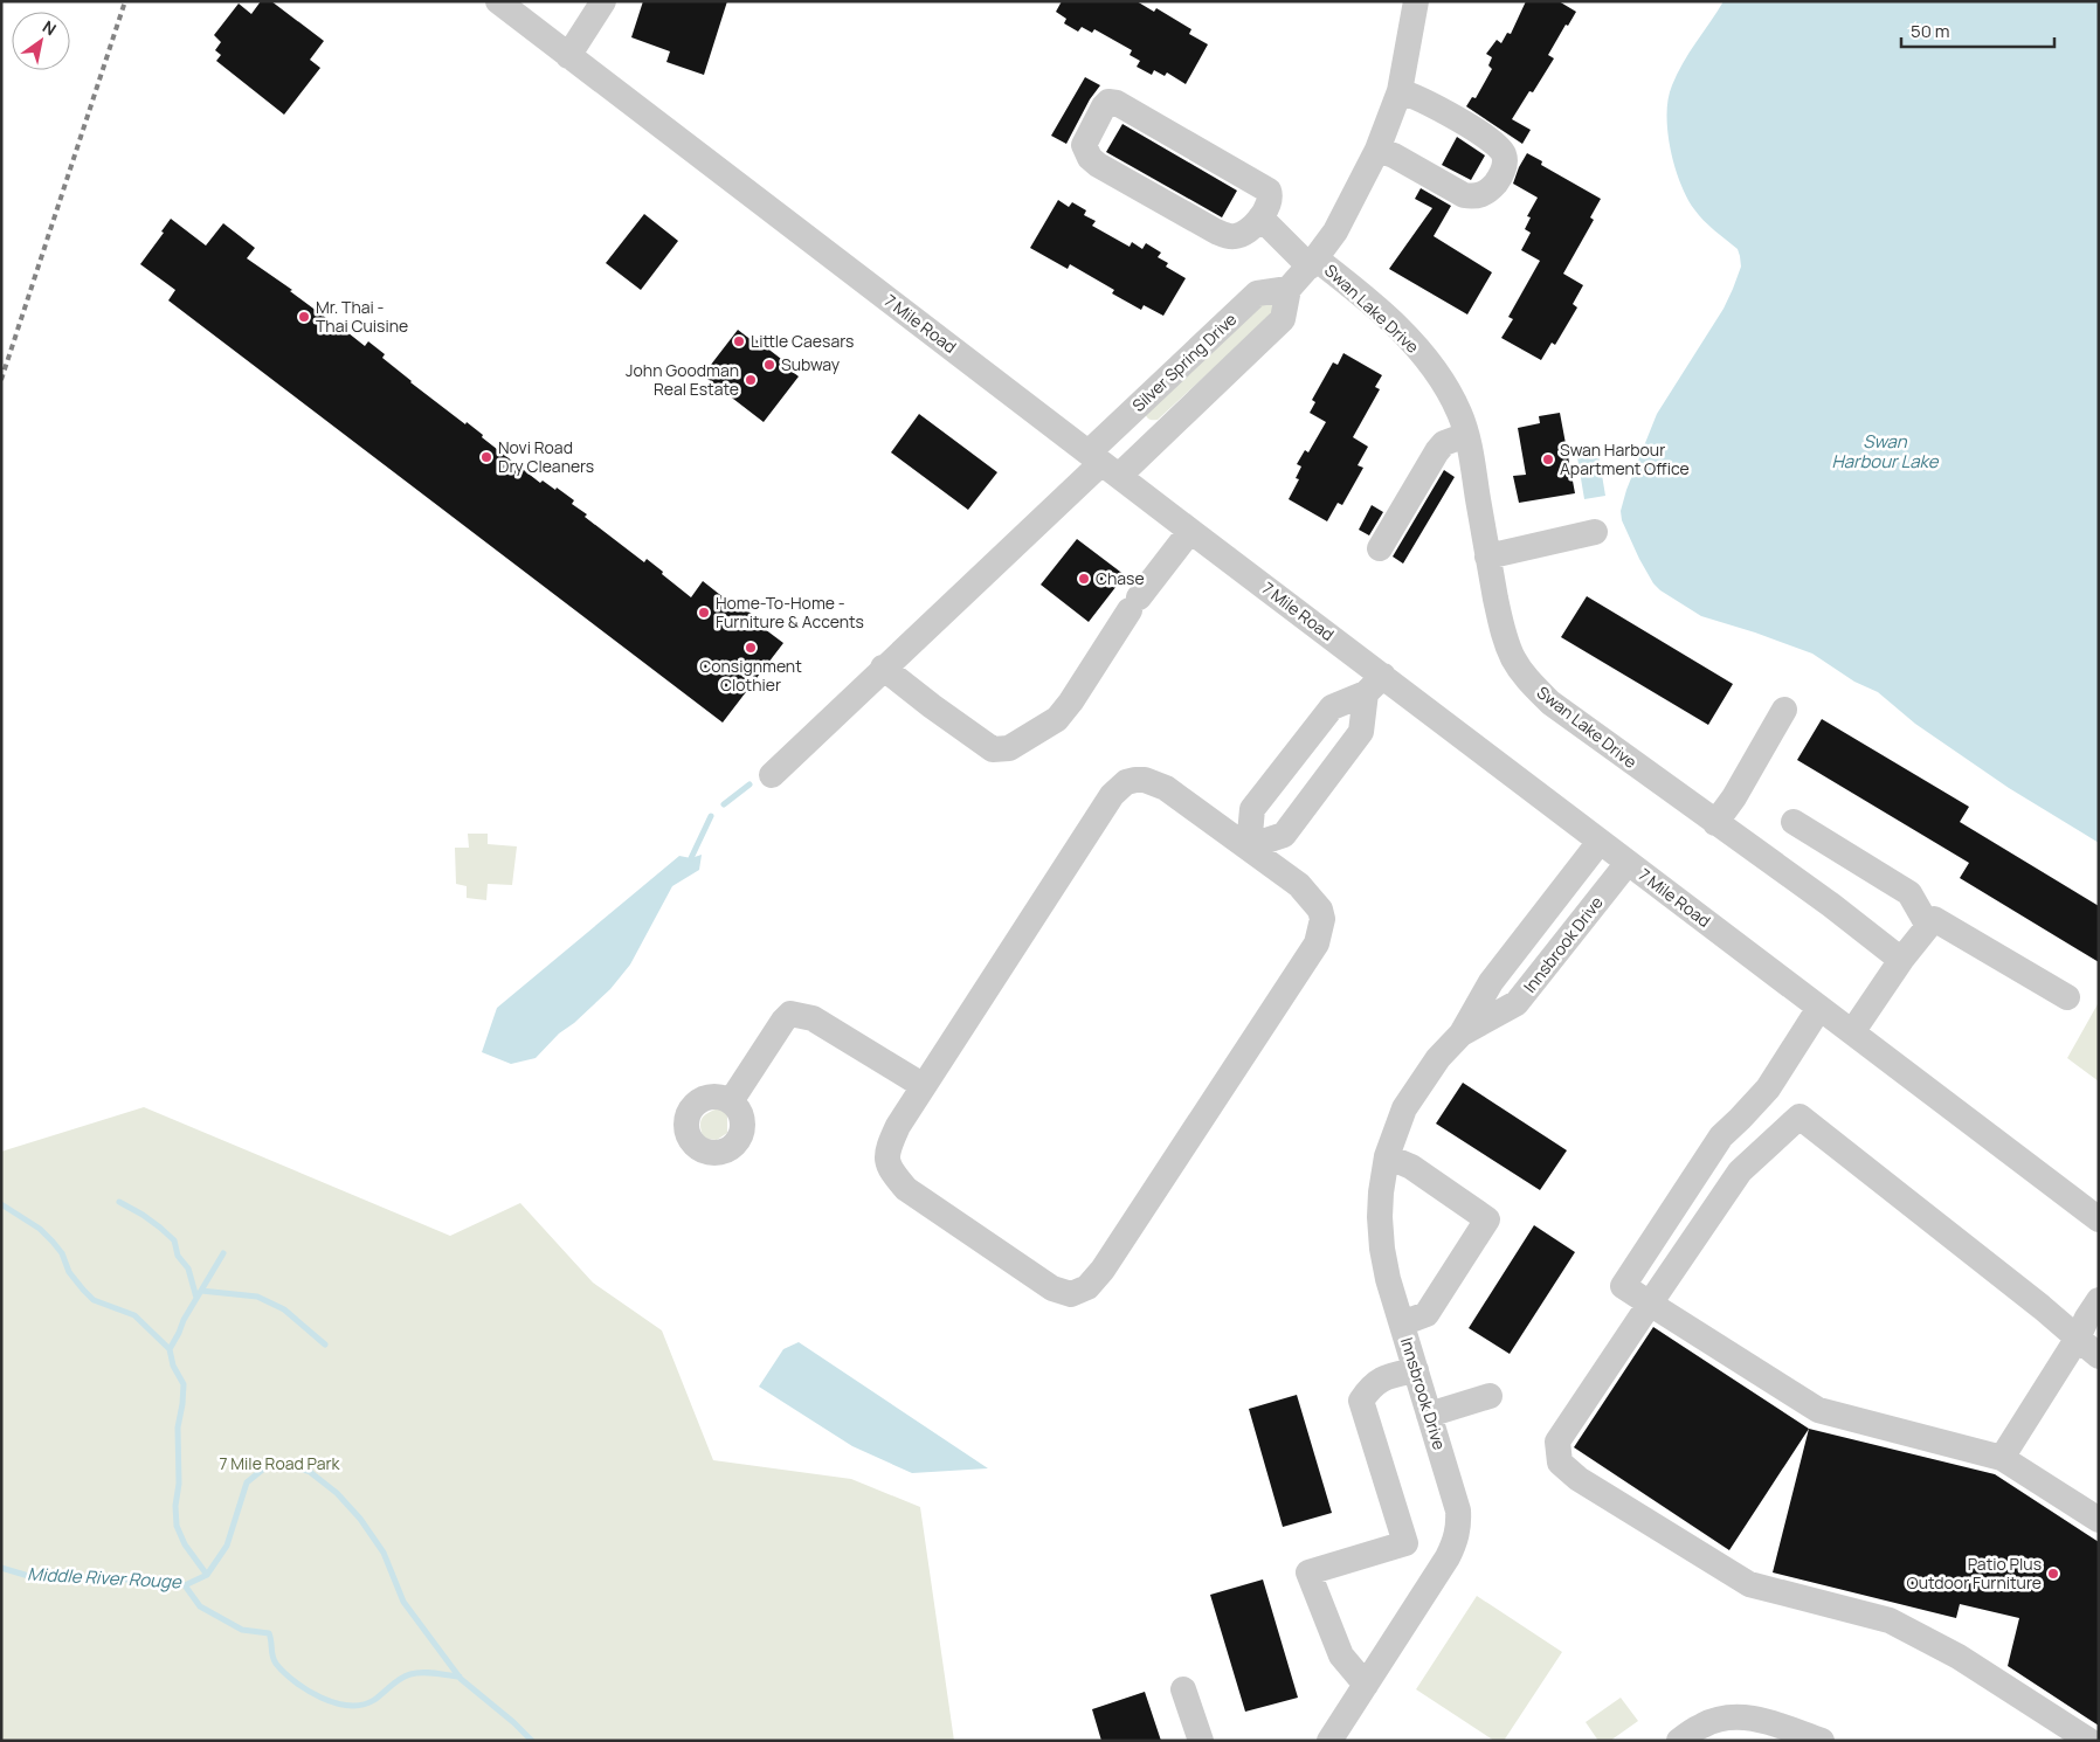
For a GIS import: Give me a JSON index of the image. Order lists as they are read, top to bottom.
{
  "streets": {
    "street": [
      "Swan Lake Drive",
      "7 Mile Road",
      "Silver Spring Drive",
      "Innsbrook Drive"
    ]
  },
  "crossings": [
    ["7 Mile Road", "Silver Spring Drive"],
    ["7 Mile Road", "Innsbrook Drive"]
  ],
  "water": ["Swan Harbour Lake", "Middle River Rouge"],
  "parks": ["7 Mile Road Park"],
  "places": [
    "Mr. Thai - Thai Cuisine",
    "Little Caesars",
    "Subway",
    "John Goodman Real Estate",
    "Novi Road Dry Cleaners",
    "Swan Harbour Apartment Office",
    "Chase",
    "Home-To-Home - Furniture & Accents",
    "Consignment Clothier",
    "Patio Plus Outdoor Furniture"
  ],
  "scale_bar": "50 m",
  "north": "top right"
}
